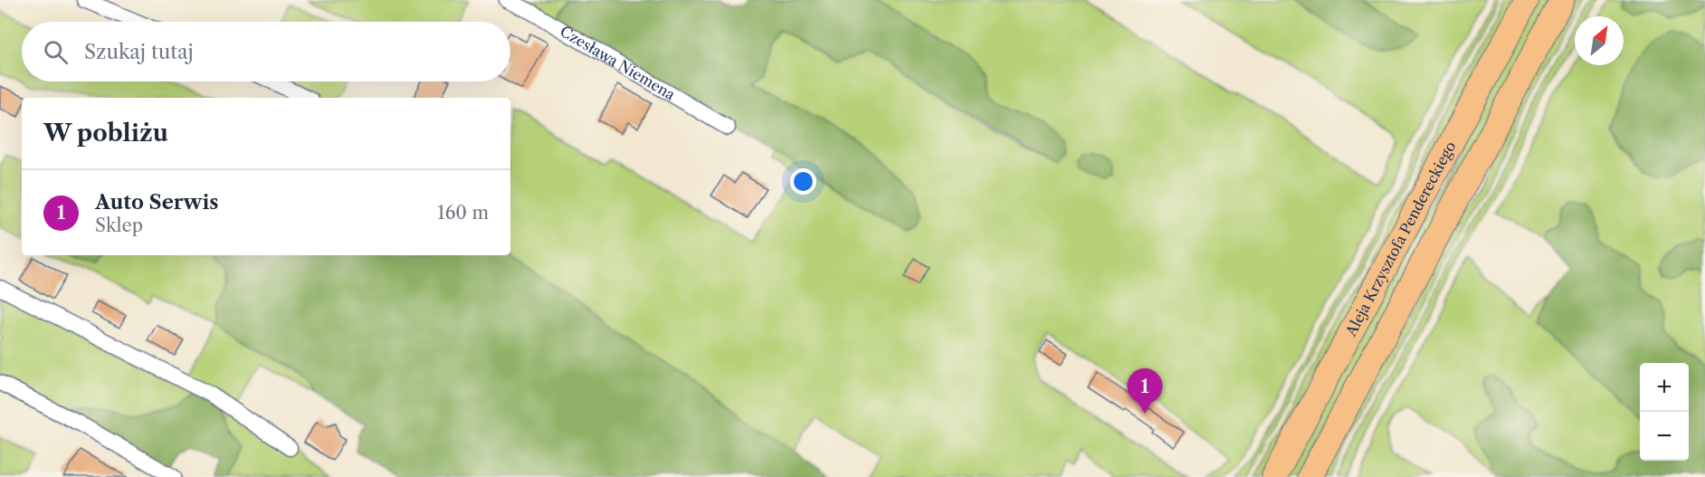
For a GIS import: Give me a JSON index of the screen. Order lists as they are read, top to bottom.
{
  "streets": {
    "main road": ["Aleja Krzysztofa Pendereckiego"],
    "street": ["Czesława Niemena"]
  },
  "north": "top right",
  "page": {
    "search": "Szukaj tutaj",
    "heading": "W pobliżu",
    "list": [
      {
        "mark": "1",
        "name": "Auto Serwis",
        "note": "Sklep",
        "value": "160 m"
      }
    ],
    "map_buttons": ["+", "−"],
    "pins": "1"
  }
}
